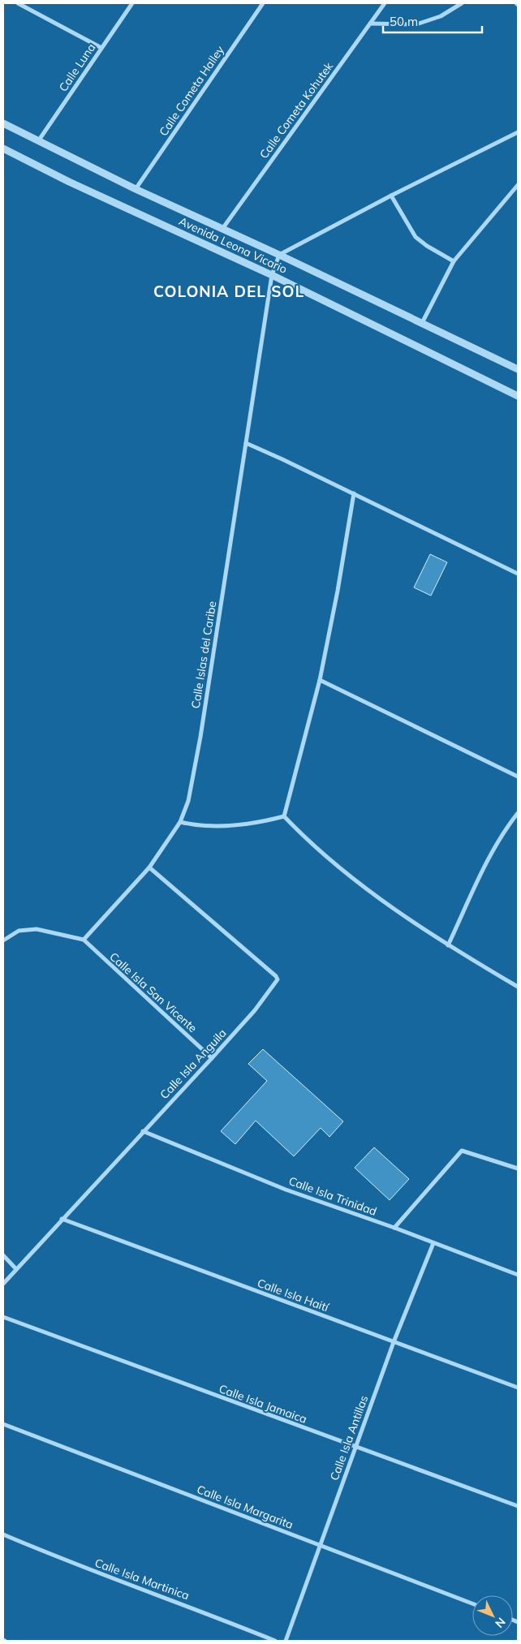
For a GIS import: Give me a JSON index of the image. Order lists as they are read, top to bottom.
{
  "streets": {
    "street": [
      "Calle Luna",
      "Calle Cometa Halley",
      "Calle Cometa Kohutek",
      "Avenida Leona Vicario",
      "Calle Islas del Caribe",
      "Calle Isla San Vicente",
      "Calle Isla Anguila",
      "Calle Isla Trinidad",
      "Calle Isla Haití",
      "Calle Isla Jamaica",
      "Calle Isla Antillas",
      "Calle Isla Margarita",
      "Calle Isla Martinica"
    ]
  },
  "crossings": [
    ["Calle Luna", "Avenida Leona Vicario"],
    ["Calle Cometa Halley", "Avenida Leona Vicario"],
    ["Calle Cometa Kohutek", "Avenida Leona Vicario"],
    ["Avenida Leona Vicario", "Calle Islas del Caribe"],
    ["Calle Islas del Caribe", "Calle Isla San Vicente"],
    ["Calle Islas del Caribe", "Calle Isla Anguila"],
    ["Calle Isla San Vicente", "Calle Isla Anguila"],
    ["Calle Isla Anguila", "Calle Isla Trinidad"],
    ["Calle Isla Anguila", "Calle Isla Haití"],
    ["Calle Isla Trinidad", "Calle Isla Antillas"],
    ["Calle Isla Haití", "Calle Isla Antillas"],
    ["Calle Isla Jamaica", "Calle Isla Antillas"],
    ["Calle Isla Antillas", "Calle Isla Margarita"]
  ],
  "districts": ["COLONIA DEL SOL"],
  "scale_bar": "50 m",
  "north": "bottom right"
}
